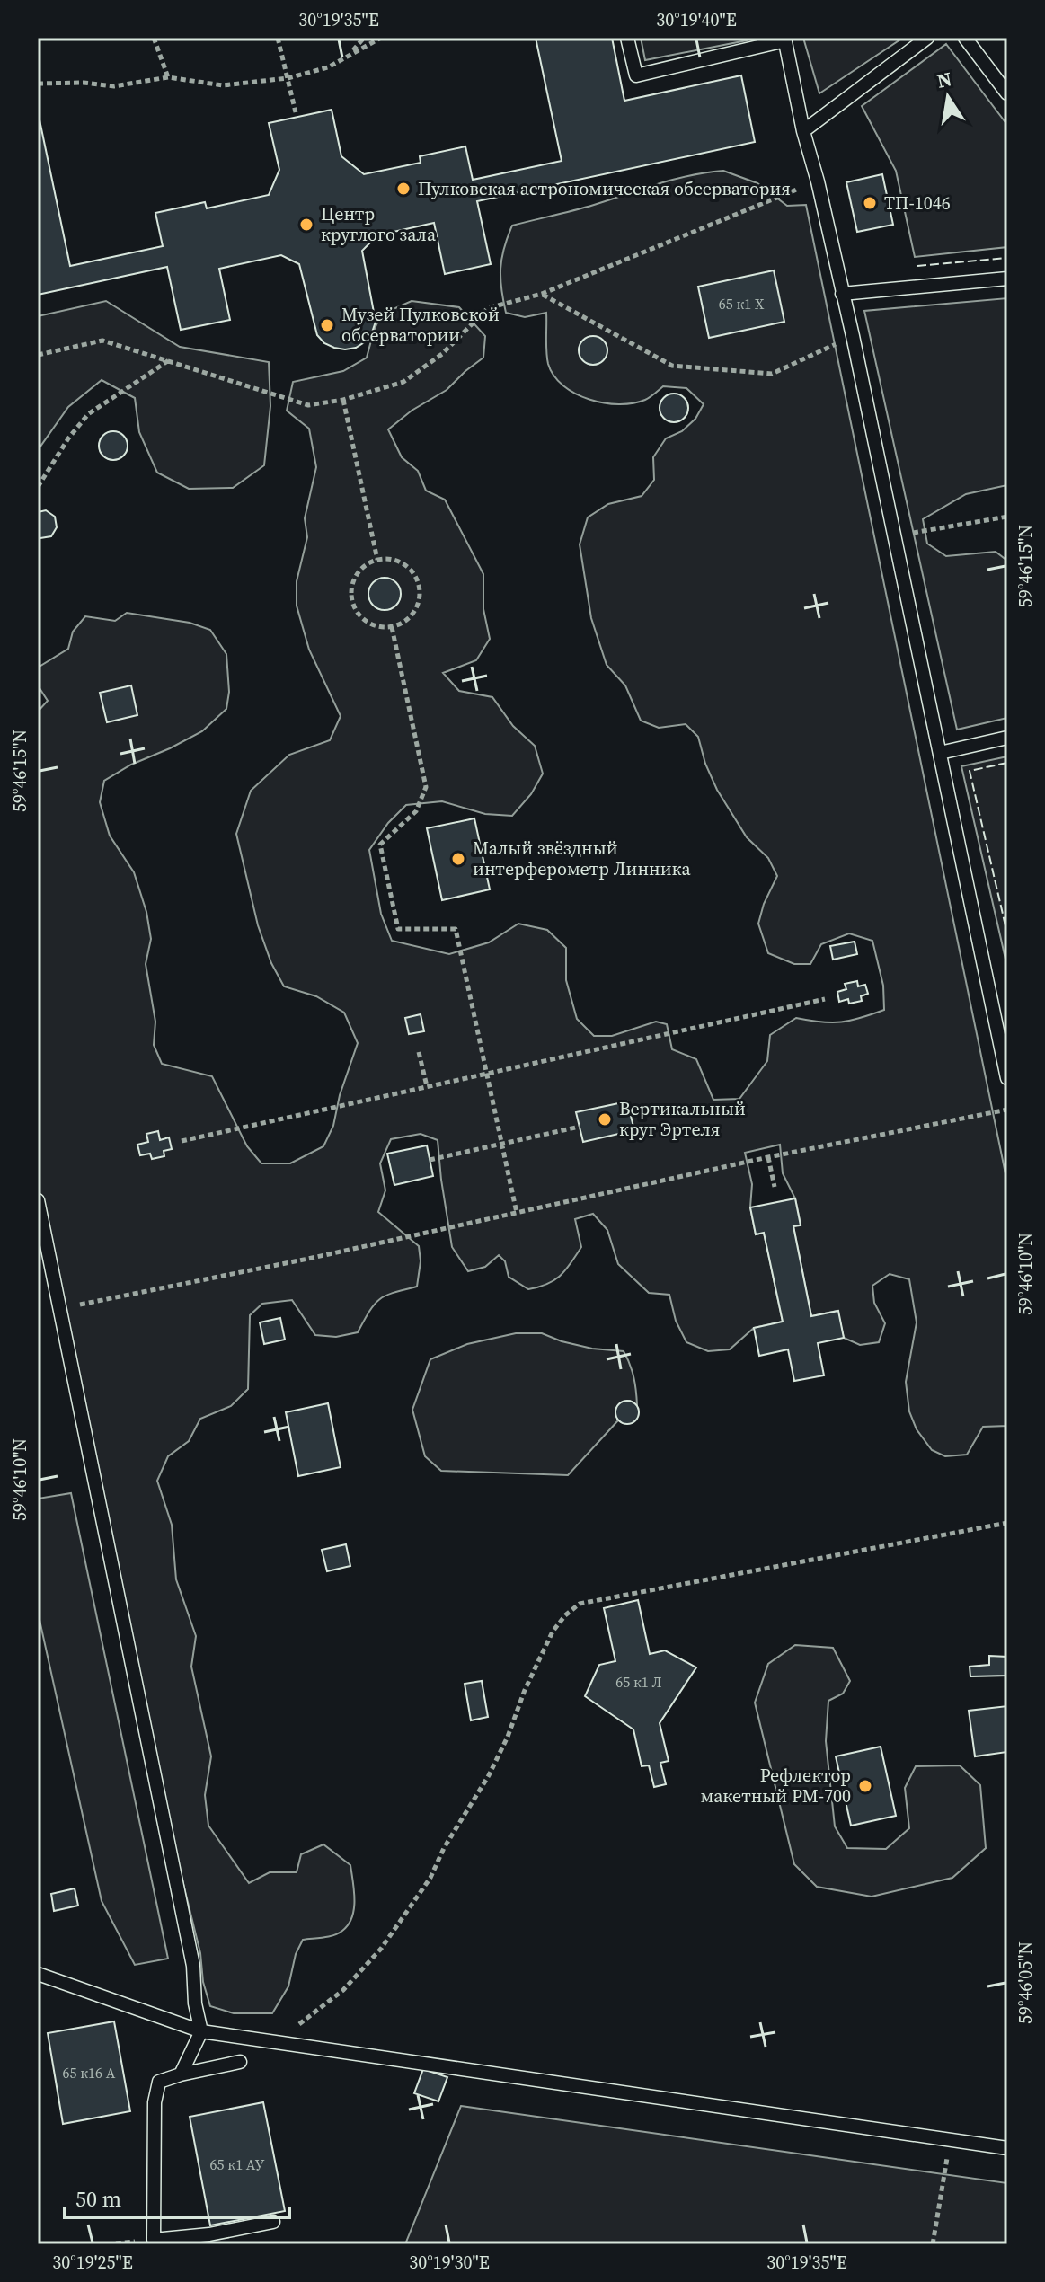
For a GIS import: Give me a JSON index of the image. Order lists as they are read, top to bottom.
{
  "places": [
    "Пулковская астрономическая обсерватория",
    "ТП-1046",
    "Центр круглого зала",
    "Музей Пулковской обсерватории",
    "Малый звёздный интерферометр Линника",
    "Вертикальный круг Эртеля",
    "Рефлектор макетный РМ-700"
  ],
  "house_numbers": [
    "65 к1 Х",
    "65 к1 Л",
    "65 к16 А",
    "65 к1 АУ"
  ],
  "scale_bar": "50 m",
  "north": "top",
  "coordinates": [
    "30°19'35\"E",
    "30°19'40\"E",
    "59°46'15\"N",
    "59°46'10\"N",
    "59°46'05\"N",
    "30°19'25\"E",
    "30°19'30\"E"
  ]
}
